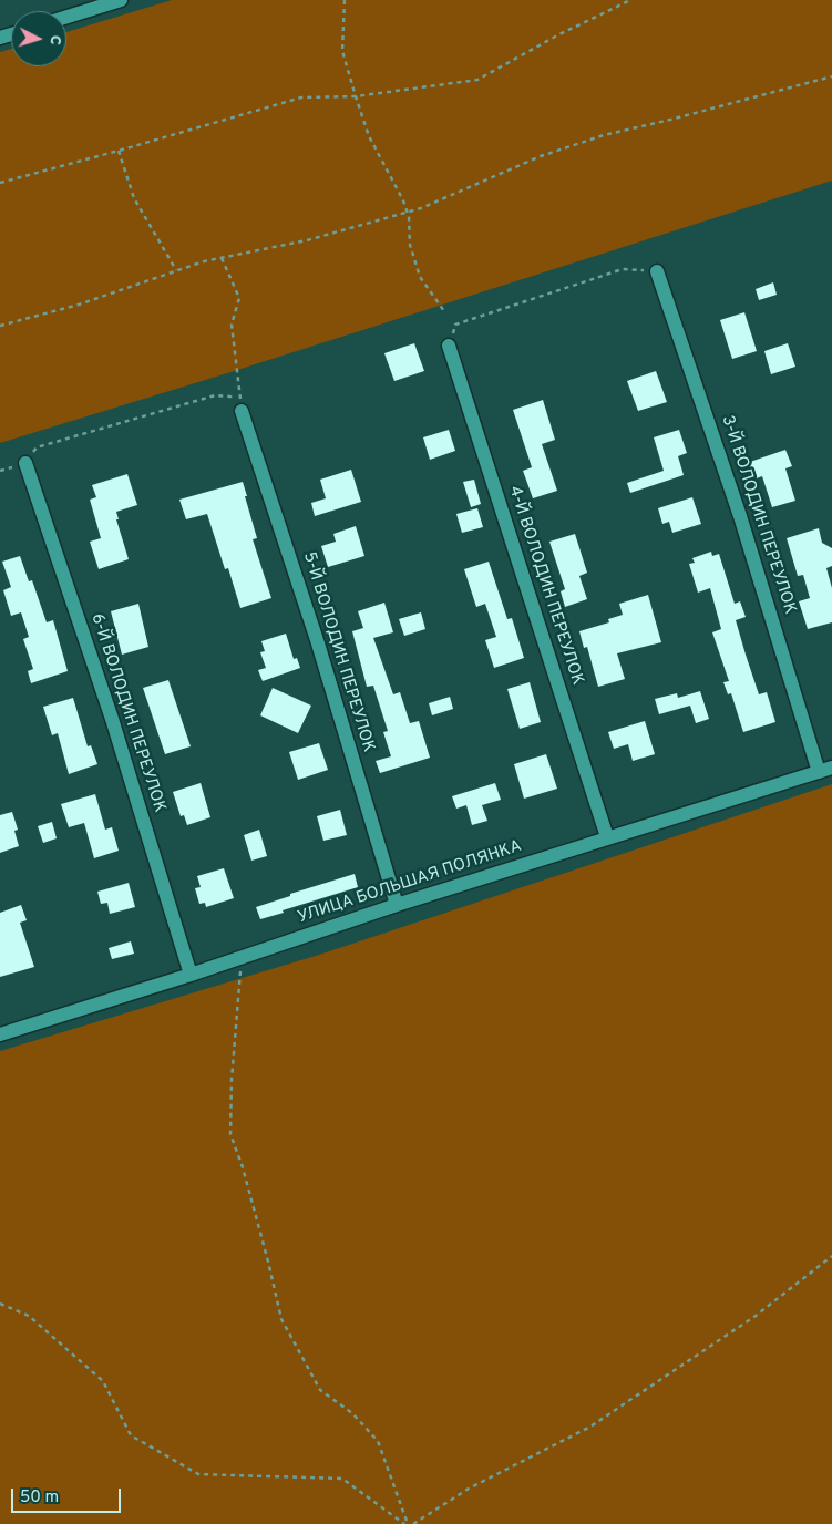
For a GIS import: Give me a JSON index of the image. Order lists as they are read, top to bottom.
{
  "streets": {
    "street": [
      "3-Й ВОЛОДИН ПЕРЕУЛОК",
      "4-Й ВОЛОДИН ПЕРЕУЛОК",
      "5-Й ВОЛОДИН ПЕРЕУЛОК",
      "6-Й ВОЛОДИН ПЕРЕУЛОК",
      "УЛИЦА БОЛЬШАЯ ПОЛЯНКА"
    ]
  },
  "crossings": [
    ["3-Й ВОЛОДИН ПЕРЕУЛОК", "УЛИЦА БОЛЬШАЯ ПОЛЯНКА"],
    ["4-Й ВОЛОДИН ПЕРЕУЛОК", "УЛИЦА БОЛЬШАЯ ПОЛЯНКА"],
    ["5-Й ВОЛОДИН ПЕРЕУЛОК", "УЛИЦА БОЛЬШАЯ ПОЛЯНКА"],
    ["6-Й ВОЛОДИН ПЕРЕУЛОК", "УЛИЦА БОЛЬШАЯ ПОЛЯНКА"]
  ],
  "scale_bar": "50 m",
  "north": "right"
}
